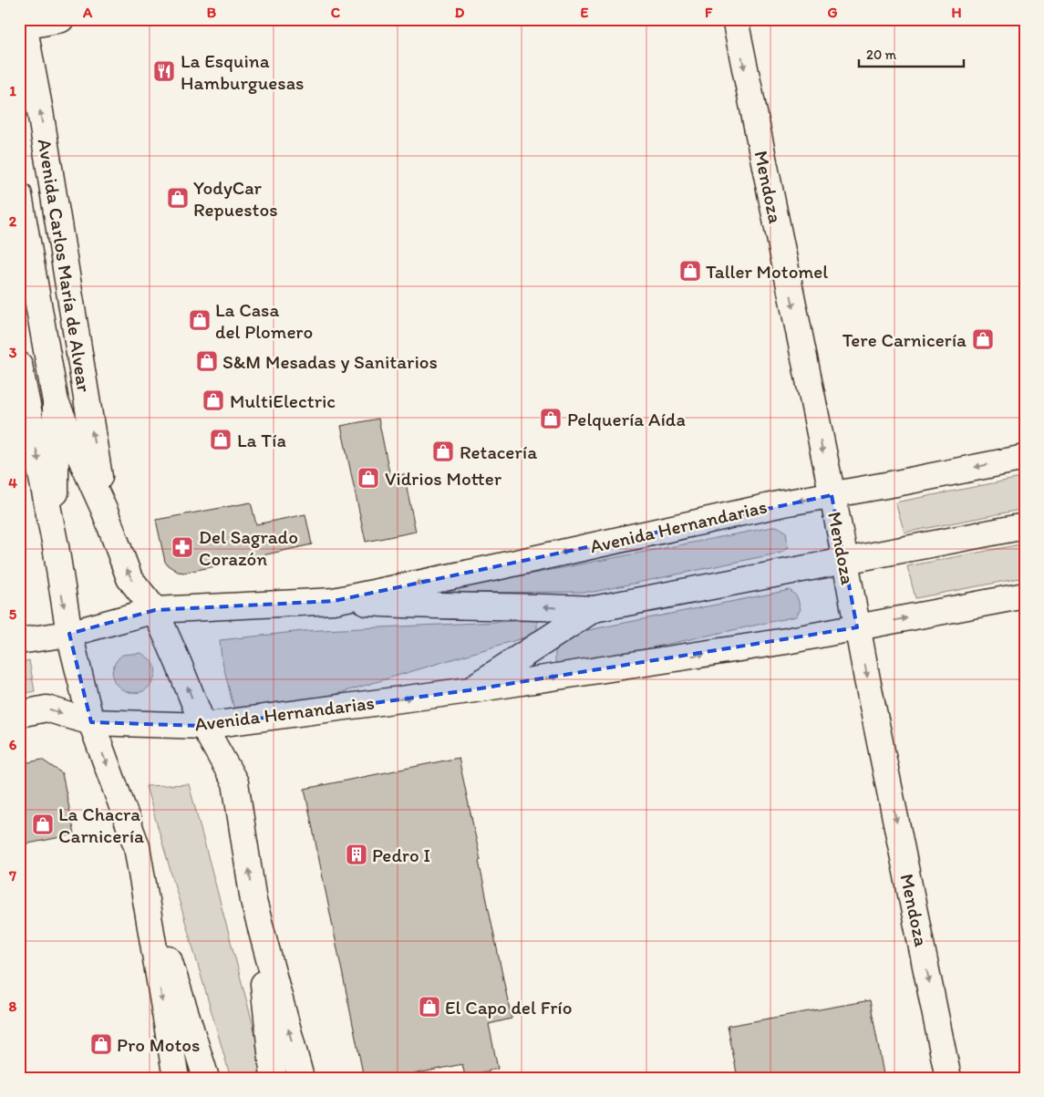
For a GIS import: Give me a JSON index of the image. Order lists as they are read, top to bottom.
{
  "streets": {
    "main road": ["Mendoza", "Avenida Carlos María de Alvear", "Avenida Hernandarias"]
  },
  "crossings": [
    ["Mendoza", "Avenida Hernandarias"],
    ["Avenida Carlos María de Alvear", "Avenida Hernandarias"]
  ],
  "one_way": ["Mendoza"],
  "places": {
    "restaurant": ["La Esquina Hamburguesas"],
    "shop": [
      "YodyCar Repuestos",
      "Taller Motomel",
      "La Casa del Plomero",
      "Tere Carnicería",
      "S&M Mesadas y Sanitarios",
      "MultiElectric",
      "Pelquería Aída",
      "La Tía",
      "Retacería",
      "Vidrios Motter",
      "La Chacra Carnicería",
      "El Capo del Frío",
      "Pro Motos"
    ],
    "pharmacy": ["Del Sagrado Corazón"],
    "building": ["Pedro I"]
  },
  "scale_bar": "20 m",
  "grid": {
    "columns": [
      "A",
      "B",
      "C",
      "D",
      "E",
      "F",
      "G",
      "H"
    ],
    "rows": [
      "1",
      "2",
      "3",
      "4",
      "5",
      "6",
      "7",
      "8"
    ]
  }
}
